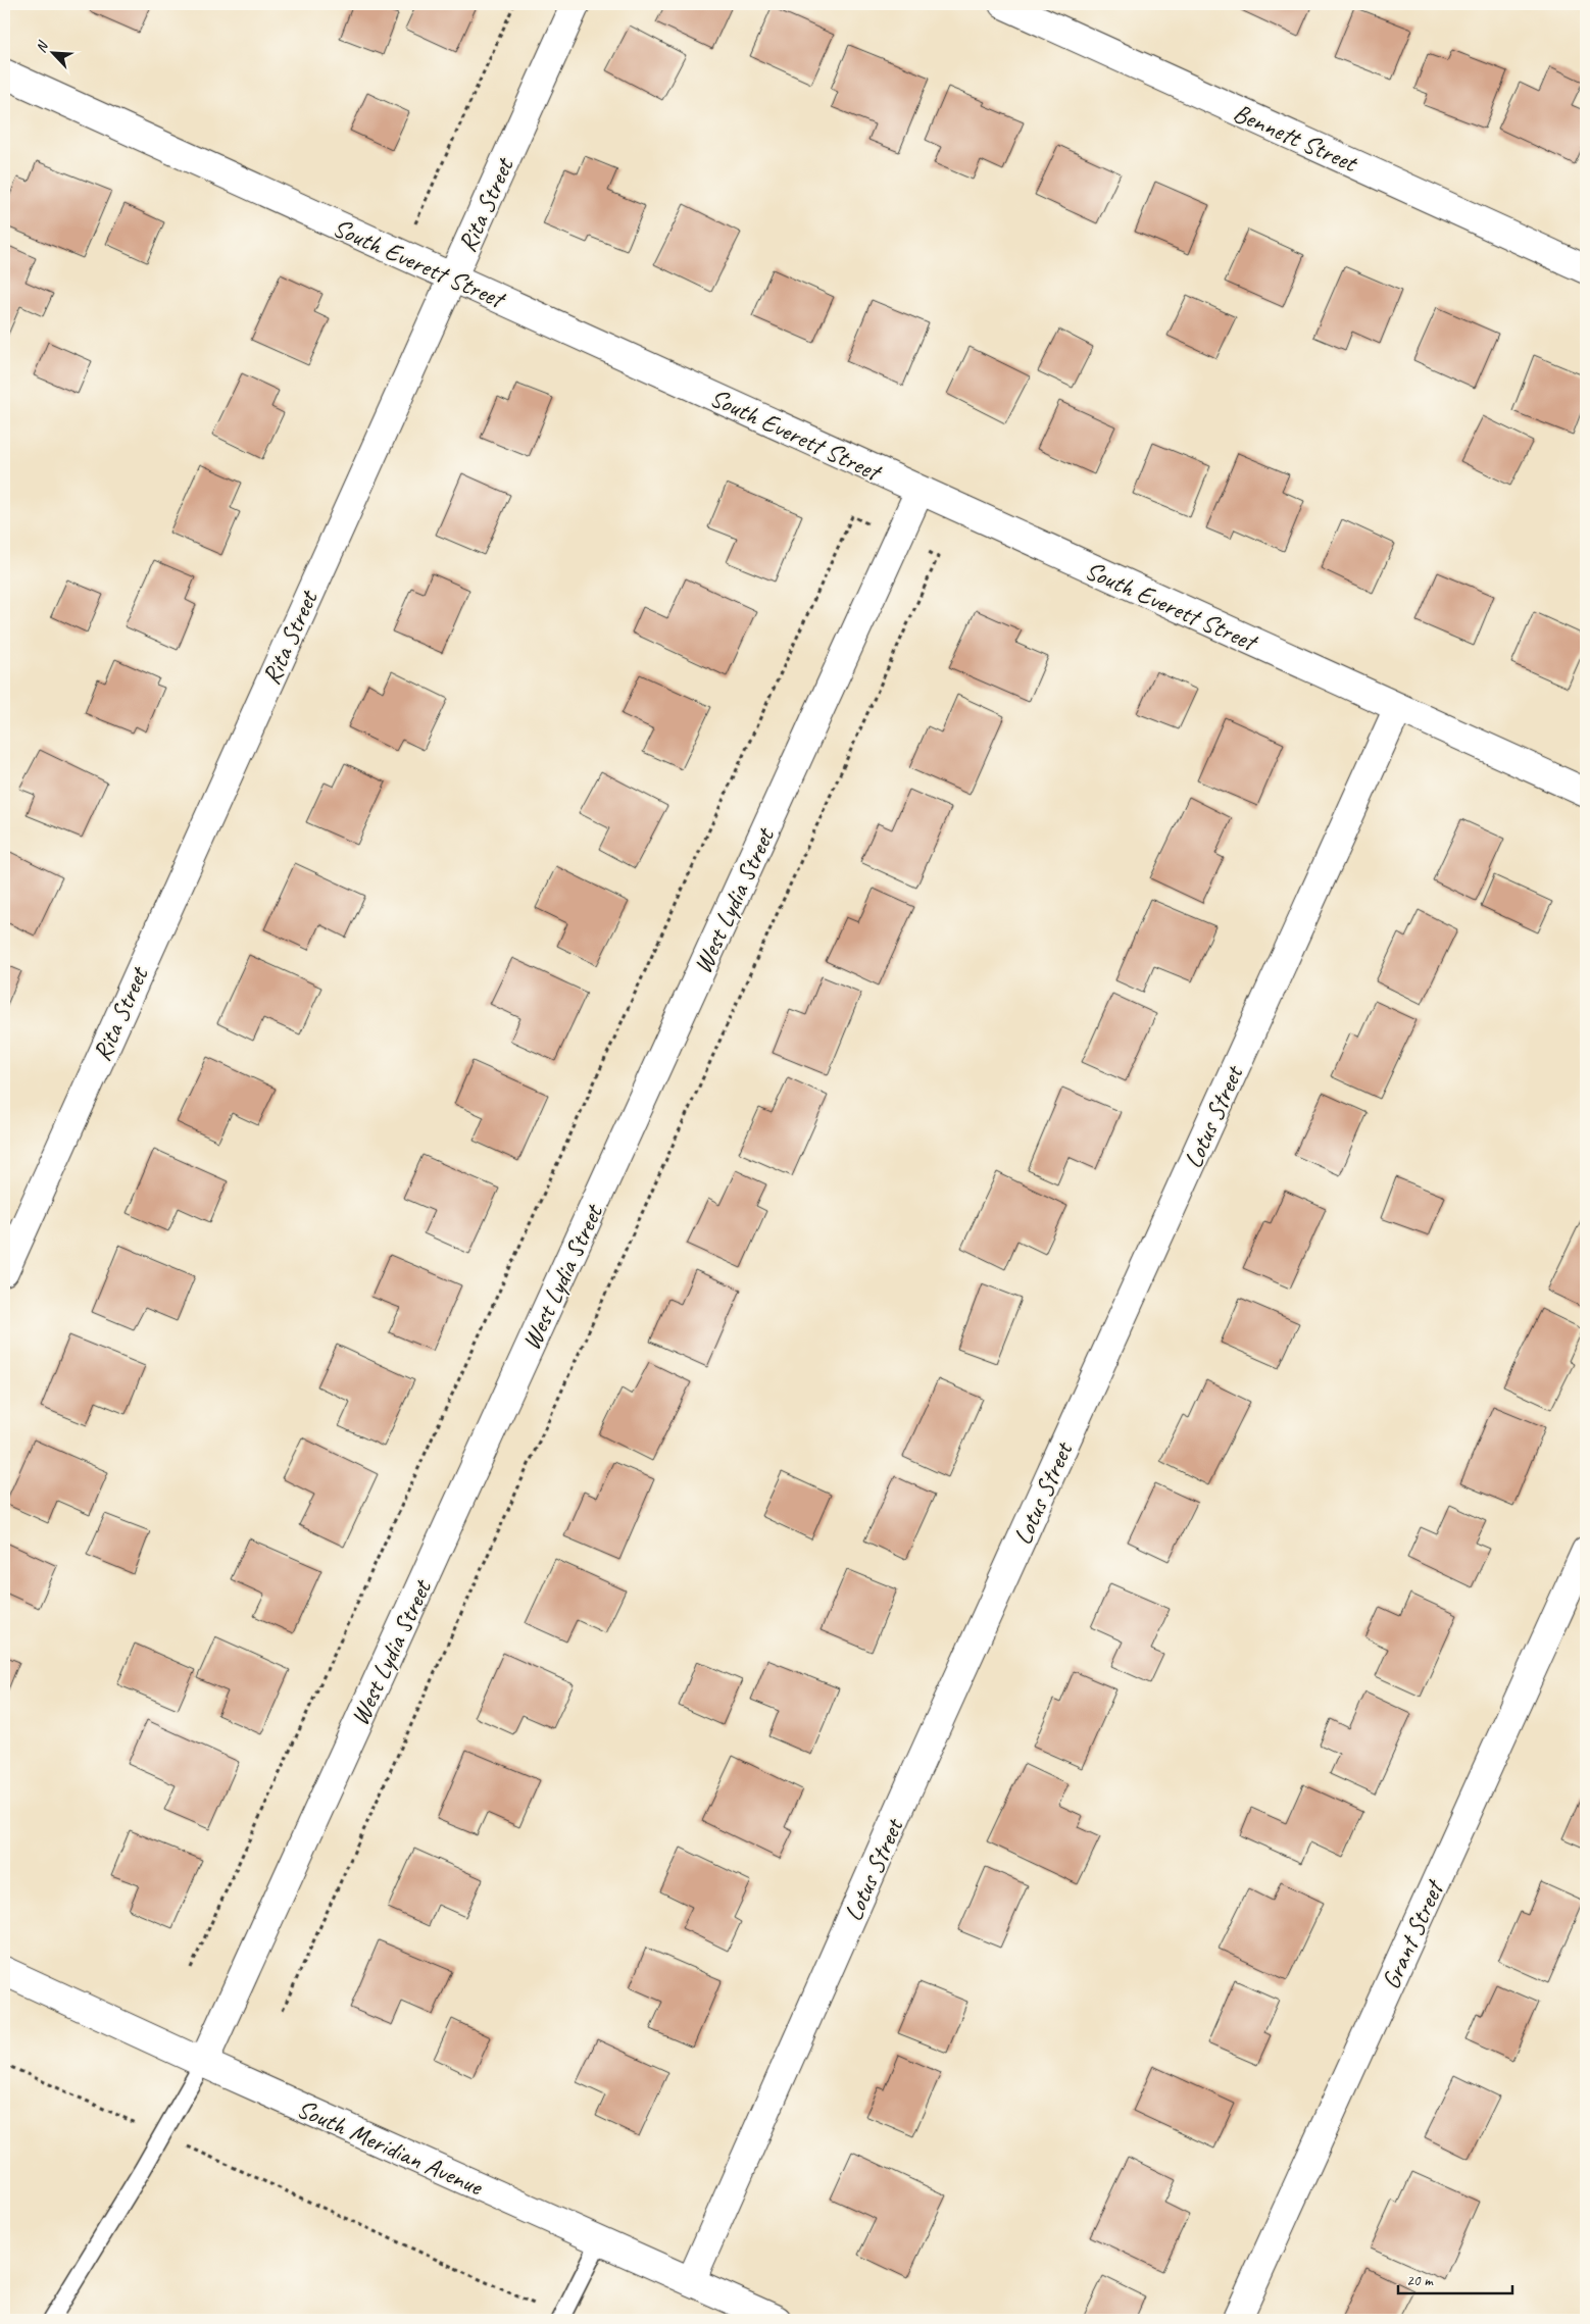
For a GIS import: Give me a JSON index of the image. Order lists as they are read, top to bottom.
{
  "streets": {
    "street": [
      "Bennett Street",
      "Rita Street",
      "South Everett Street",
      "West Lydia Street",
      "Lotus Street",
      "Grant Street",
      "South Meridian Avenue"
    ]
  },
  "crossings": [
    ["Rita Street", "South Everett Street"],
    ["South Everett Street", "West Lydia Street"],
    ["South Everett Street", "Lotus Street"],
    ["West Lydia Street", "South Meridian Avenue"],
    ["Lotus Street", "South Meridian Avenue"]
  ],
  "scale_bar": "20 m",
  "north": "top left"
}
